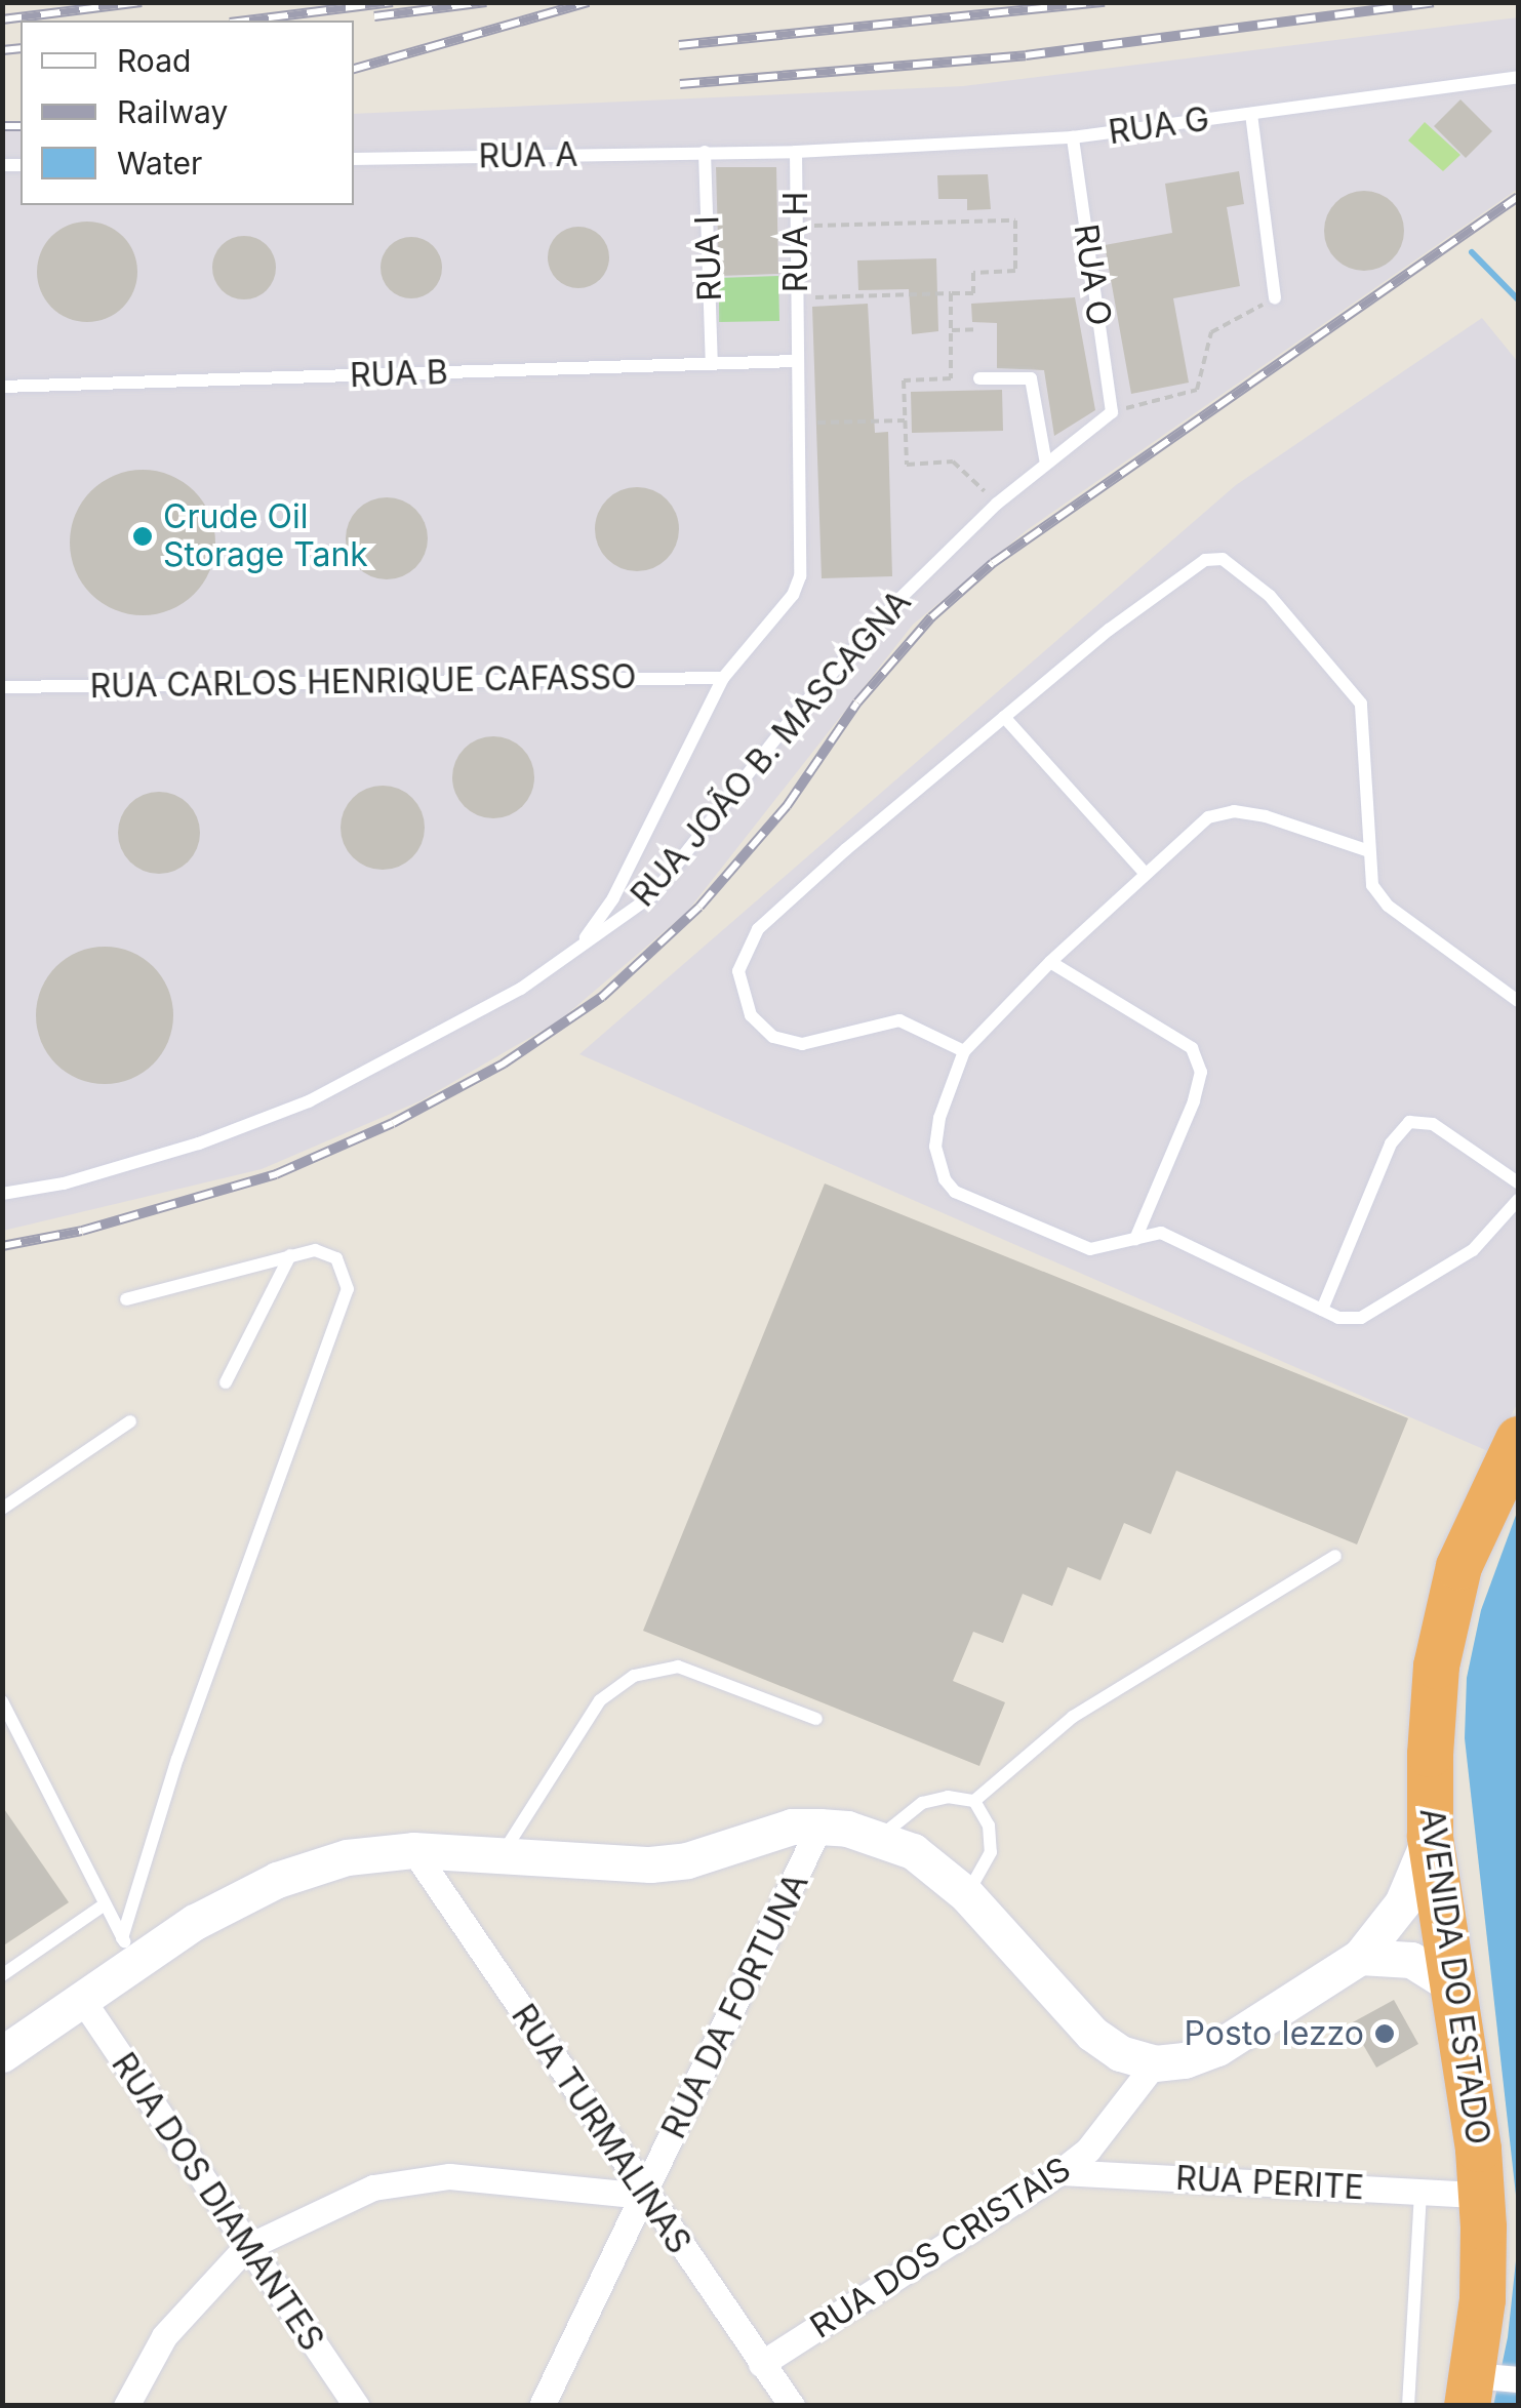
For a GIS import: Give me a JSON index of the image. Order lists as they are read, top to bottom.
{
  "streets": {
    "highway": ["AVENIDA DO ESTADO"],
    "street": [
      "RUA DA FORTUNA",
      "RUA TURMALINAS",
      "RUA PERITE",
      "RUA DOS DIAMANTES",
      "RUA DOS CRISTAIS"
    ],
    "lane": [
      "RUA G",
      "RUA A",
      "RUA H",
      "RUA I",
      "RUA O",
      "RUA B",
      "RUA CARLOS HENRIQUE CAFASSO",
      "RUA JOÃO B. MASCAGNA"
    ]
  },
  "crossings": [
    ["RUA G", "RUA H"],
    ["RUA G", "RUA O"],
    ["RUA A", "RUA H"],
    ["RUA A", "RUA I"],
    ["RUA H", "RUA I"],
    ["RUA H", "RUA B"],
    ["RUA H", "RUA CARLOS HENRIQUE CAFASSO"],
    ["RUA H", "RUA JOÃO B. MASCAGNA"],
    ["RUA I", "RUA B"],
    ["RUA O", "RUA JOÃO B. MASCAGNA"],
    ["AVENIDA DO ESTADO", "RUA PERITE"],
    ["RUA DA FORTUNA", "RUA TURMALINAS"],
    ["RUA TURMALINAS", "RUA DOS CRISTAIS"],
    ["RUA PERITE", "RUA DOS CRISTAIS"]
  ],
  "places": ["Crude Oil Storage Tank", "Posto Iezzo"],
  "legend": ["Road", "Railway", "Water"]
}
